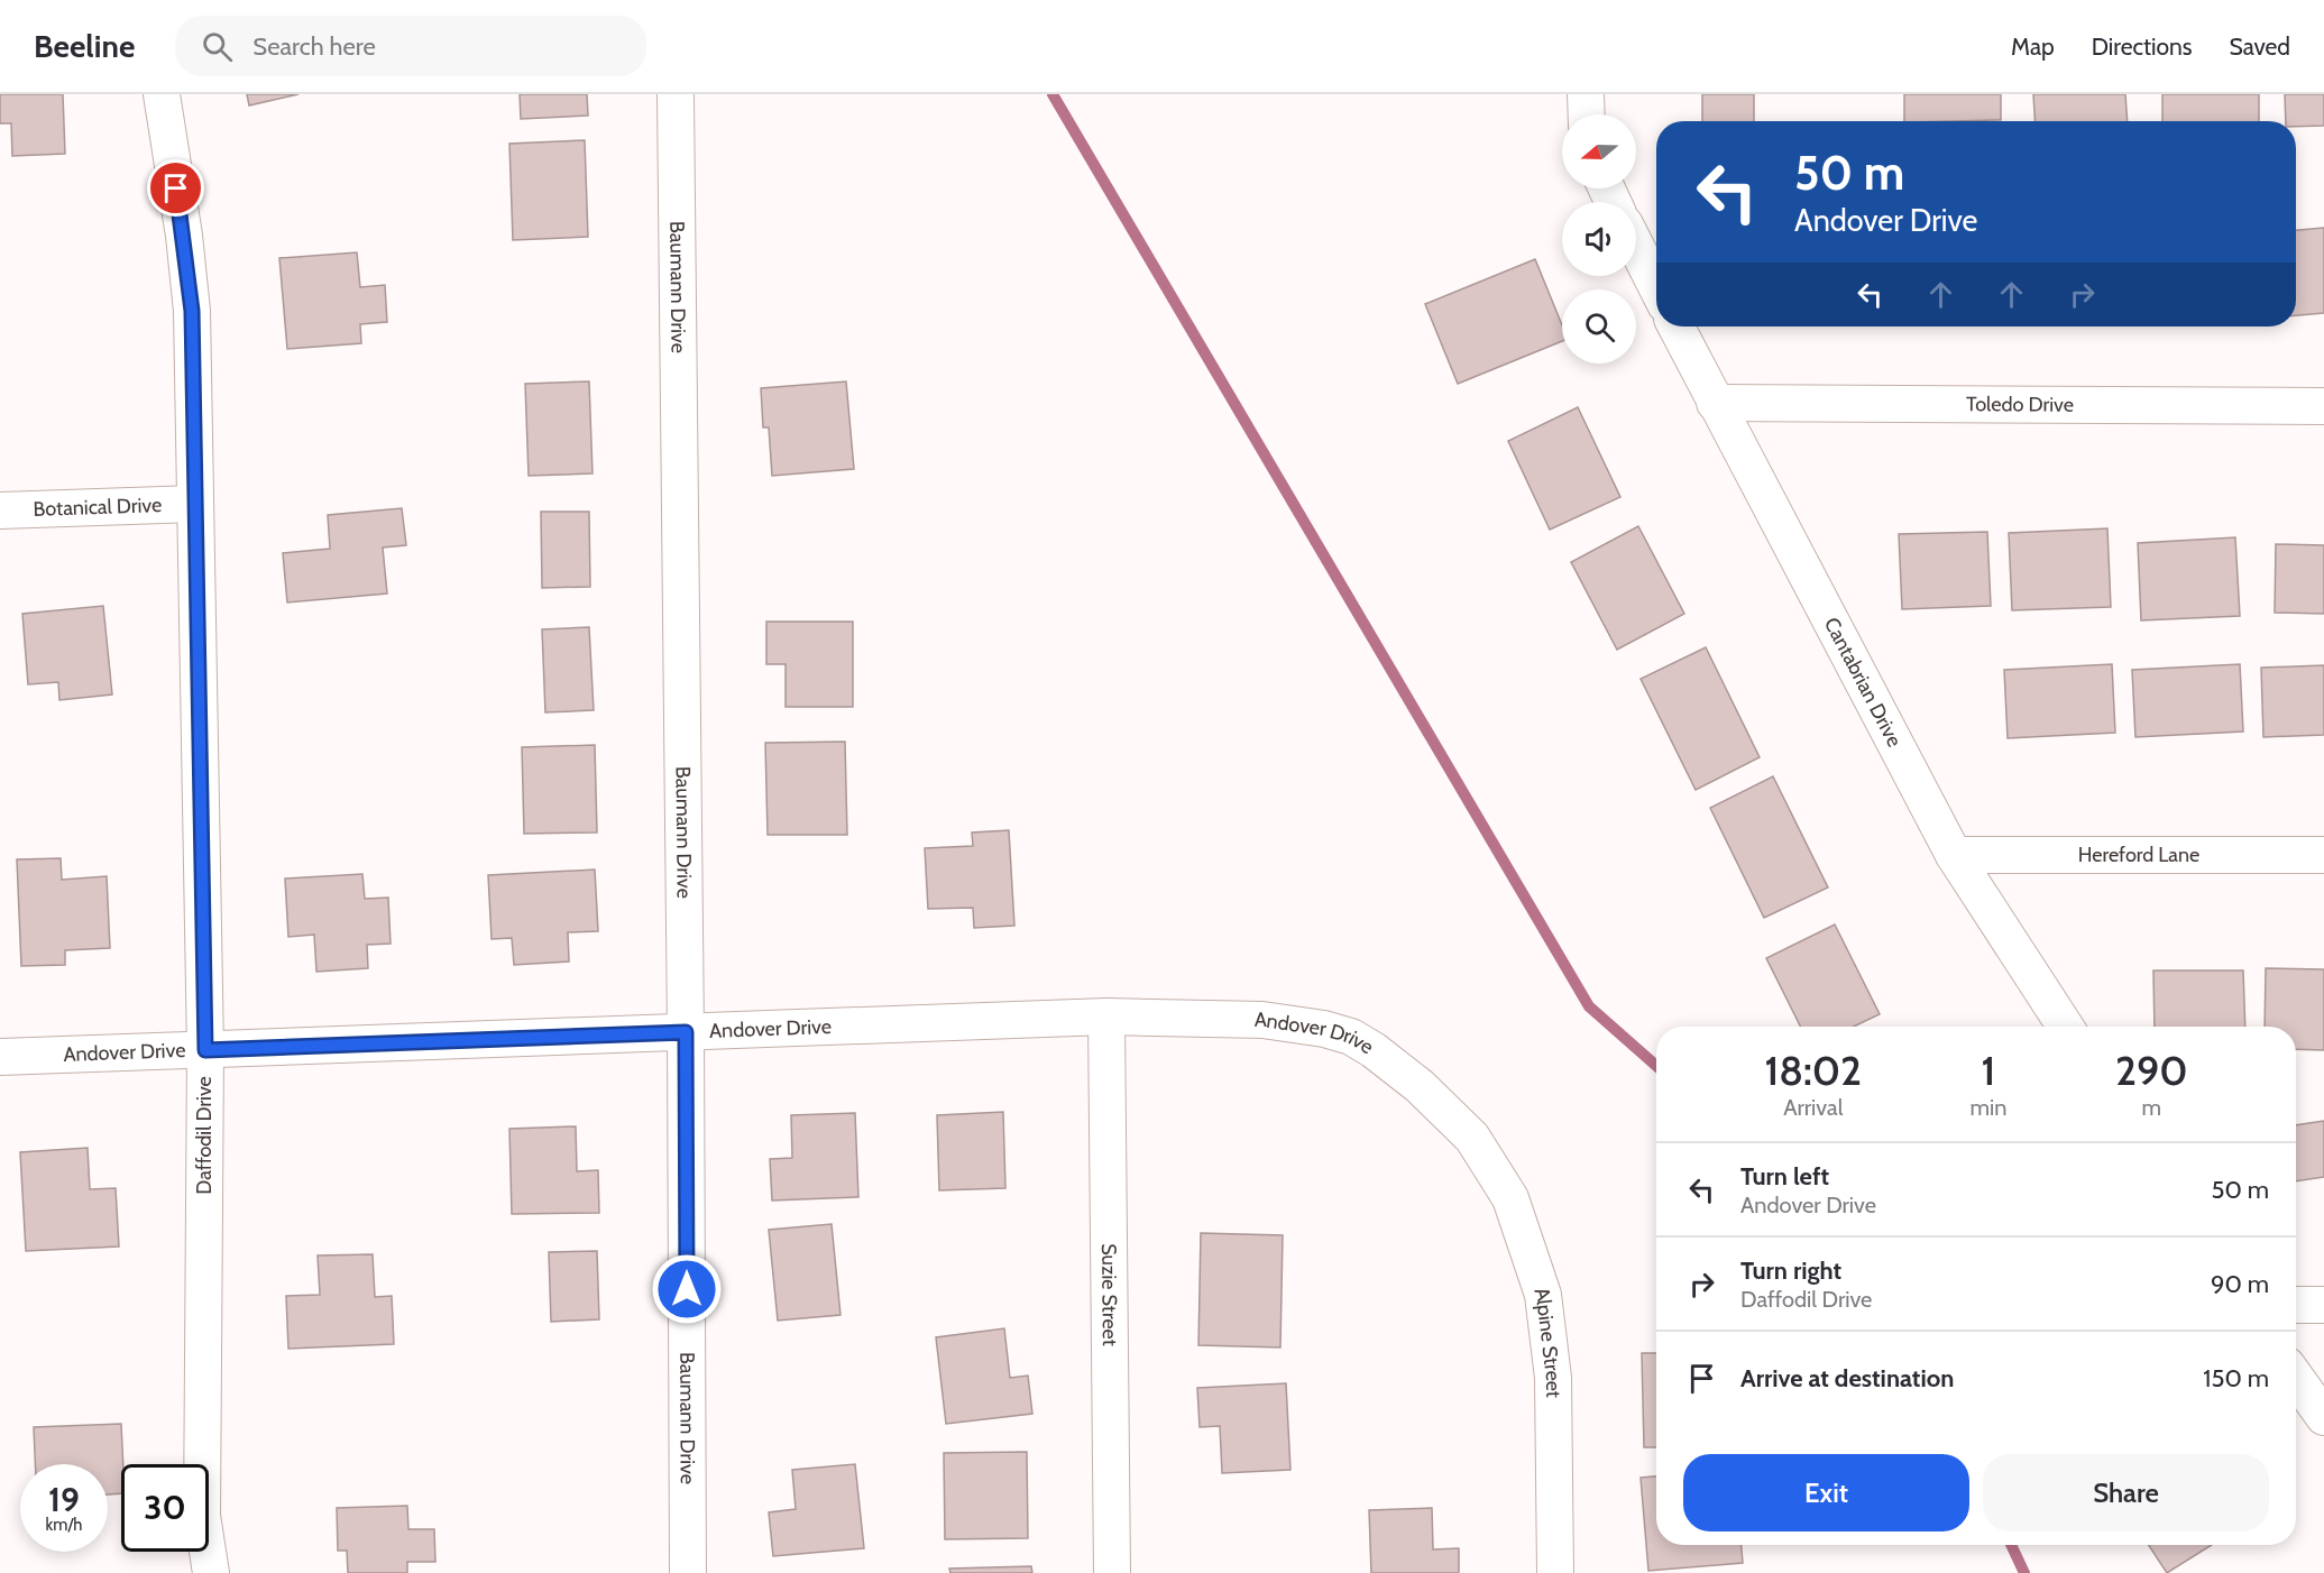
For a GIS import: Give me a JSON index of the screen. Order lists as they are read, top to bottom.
{
  "streets": {
    "street": [
      "Baumann Drive",
      "Toledo Drive",
      "Botanical Drive",
      "Cantabrian Drive",
      "Hereford Lane",
      "Andover Drive",
      "Daffodil Drive",
      "Suzie Street",
      "Alpine Street"
    ]
  },
  "crossings": [
    ["Baumann Drive", "Andover Drive"],
    ["Toledo Drive", "Cantabrian Drive"],
    ["Botanical Drive", "Daffodil Drive"],
    ["Cantabrian Drive", "Hereford Lane"],
    ["Andover Drive", "Daffodil Drive"],
    ["Andover Drive", "Suzie Street"],
    ["Andover Drive", "Alpine Street"]
  ],
  "north": "left",
  "page": {
    "header": "Beeline",
    "search": "Search here",
    "nav": ["Map", "Directions", "Saved"],
    "turn": ["50 m", "Andover Drive"],
    "eta": [
      "18:02",
      "Arrival",
      "1",
      "min",
      "290",
      "m"
    ],
    "list": [
      {
        "name": "Turn left",
        "note": "Andover Drive",
        "value": "50 m"
      },
      {
        "name": "Turn right",
        "note": "Daffodil Drive",
        "value": "90 m"
      },
      {
        "name": "Arrive at destination",
        "value": "150 m"
      }
    ],
    "buttons": ["Exit", "Share"],
    "speed": "19 km/h",
    "limit": "30"
  }
}
